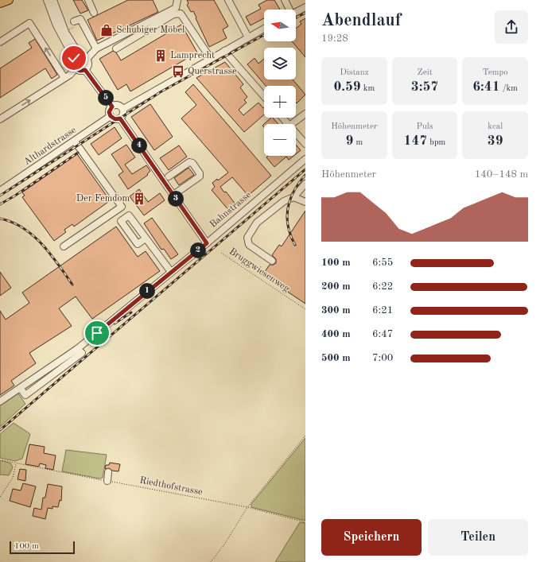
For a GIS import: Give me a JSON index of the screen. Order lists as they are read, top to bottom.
{
  "streets": {
    "street": ["Althardstrasse", "Bahnstrasse"],
    "path": ["Bruggwiesenweg", "Riedthofstrasse"]
  },
  "places": {
    "shop": ["Schubiger Möbel"],
    "building": ["Lamprecht", "Der Femdom"],
    "bus stop": ["Querstrasse"]
  },
  "scale_bar": "100 m",
  "north": "left",
  "page": {
    "heading": ["Abendlauf", "19:28"],
    "map_buttons": ["+", "−"],
    "stats": [
      ["Distanz", "0.59 km"],
      ["Zeit", "3:57"],
      ["Tempo", "6:41 /km"],
      ["Höhenmeter", "9 m"],
      ["Puls", "147 bpm"],
      ["kcal", "39"]
    ],
    "pins": [
      "5",
      "4",
      "3",
      "2",
      "1"
    ],
    "chart": ["Höhenmeter", "140–148 m"],
    "list": [
      {
        "name": "100 m",
        "note": "6:55"
      },
      {
        "name": "200 m",
        "note": "6:22"
      },
      {
        "name": "300 m",
        "note": "6:21"
      },
      {
        "name": "400 m",
        "note": "6:47"
      },
      {
        "name": "500 m",
        "note": "7:00"
      }
    ],
    "buttons": ["Speichern", "Teilen"],
    "scale": "100 m"
  }
}
